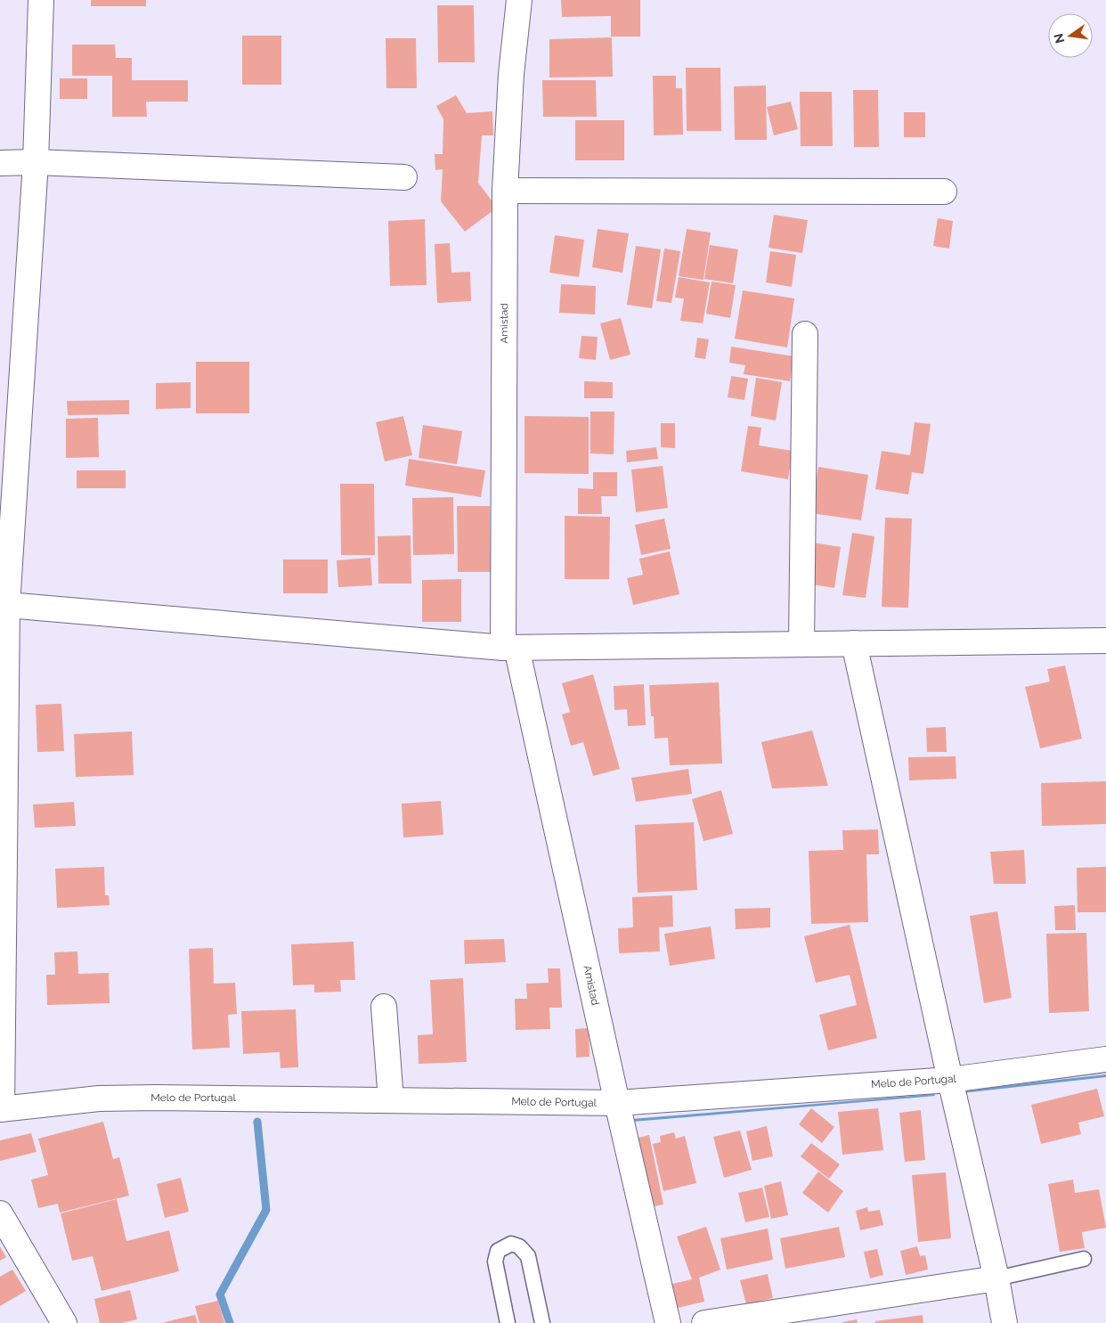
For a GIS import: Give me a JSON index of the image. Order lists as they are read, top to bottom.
{
  "streets": {
    "street": ["Amistad", "Melo de Portugal"]
  },
  "crossings": [
    ["Amistad", "Melo de Portugal"]
  ],
  "north": "left"
}
